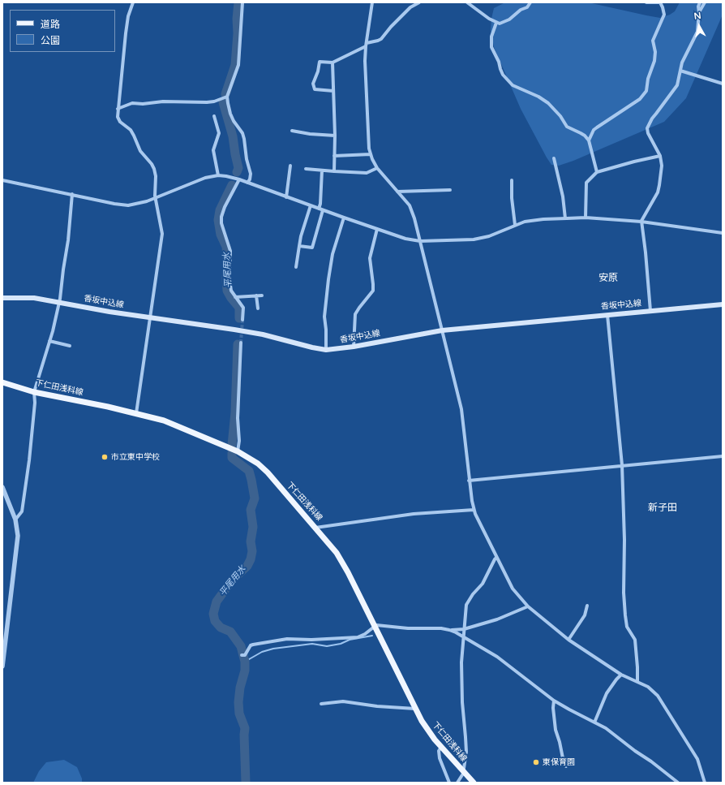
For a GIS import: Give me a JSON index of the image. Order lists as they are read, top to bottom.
{
  "streets": {
    "main road": ["香坂中込線", "下仁田浅科線"]
  },
  "districts": ["安原", "新子田"],
  "water": ["平尾用水"],
  "places": ["市立東中学校", "東保育園"],
  "legend": ["道路", "公園"],
  "north": "top"
}
